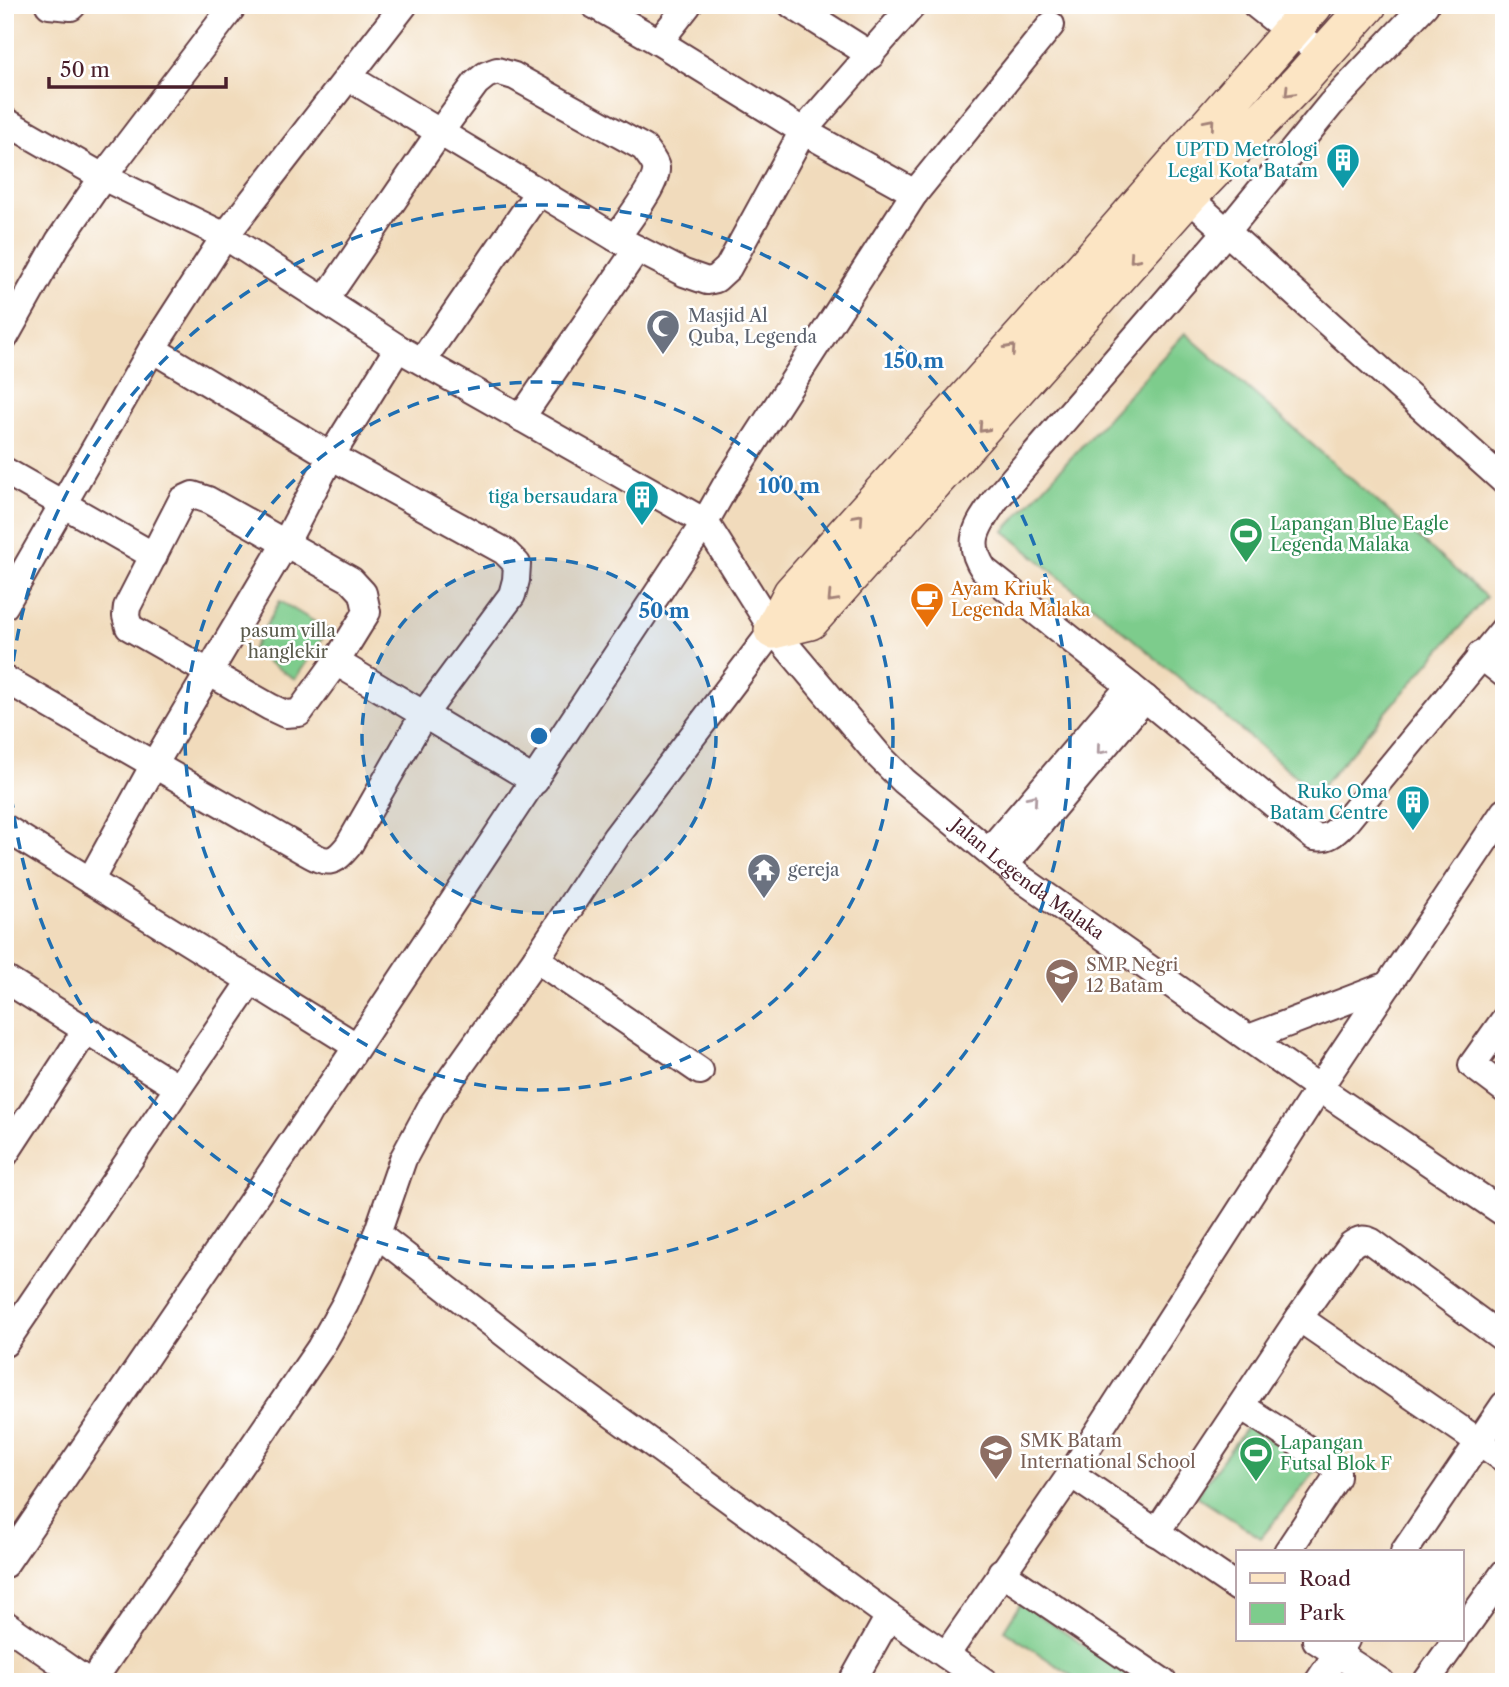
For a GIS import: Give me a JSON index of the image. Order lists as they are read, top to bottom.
{
  "streets": {
    "street": ["Jalan Legenda Malaka"]
  },
  "parks": ["pasum villa hanglekir"],
  "places": {
    "building": ["UPTD Metrologi Legal Kota Batam", "tiga bersaudara", "Ruko Oma Batam Centre"],
    "mosque": ["Masjid Al Quba, Legenda"],
    "sports": ["Lapangan Blue Eagle Legenda Malaka", "Lapangan Futsal Blok F"],
    "cafe": ["Ayam Kriuk Legenda Malaka"],
    "temple": ["gereja"],
    "school or university": ["SMP Negri 12 Batam", "SMK Batam International School"]
  },
  "legend": ["Road", "Park"],
  "scale_bar": "50 m",
  "rings": ["150 m", "100 m", "50 m"]
}
